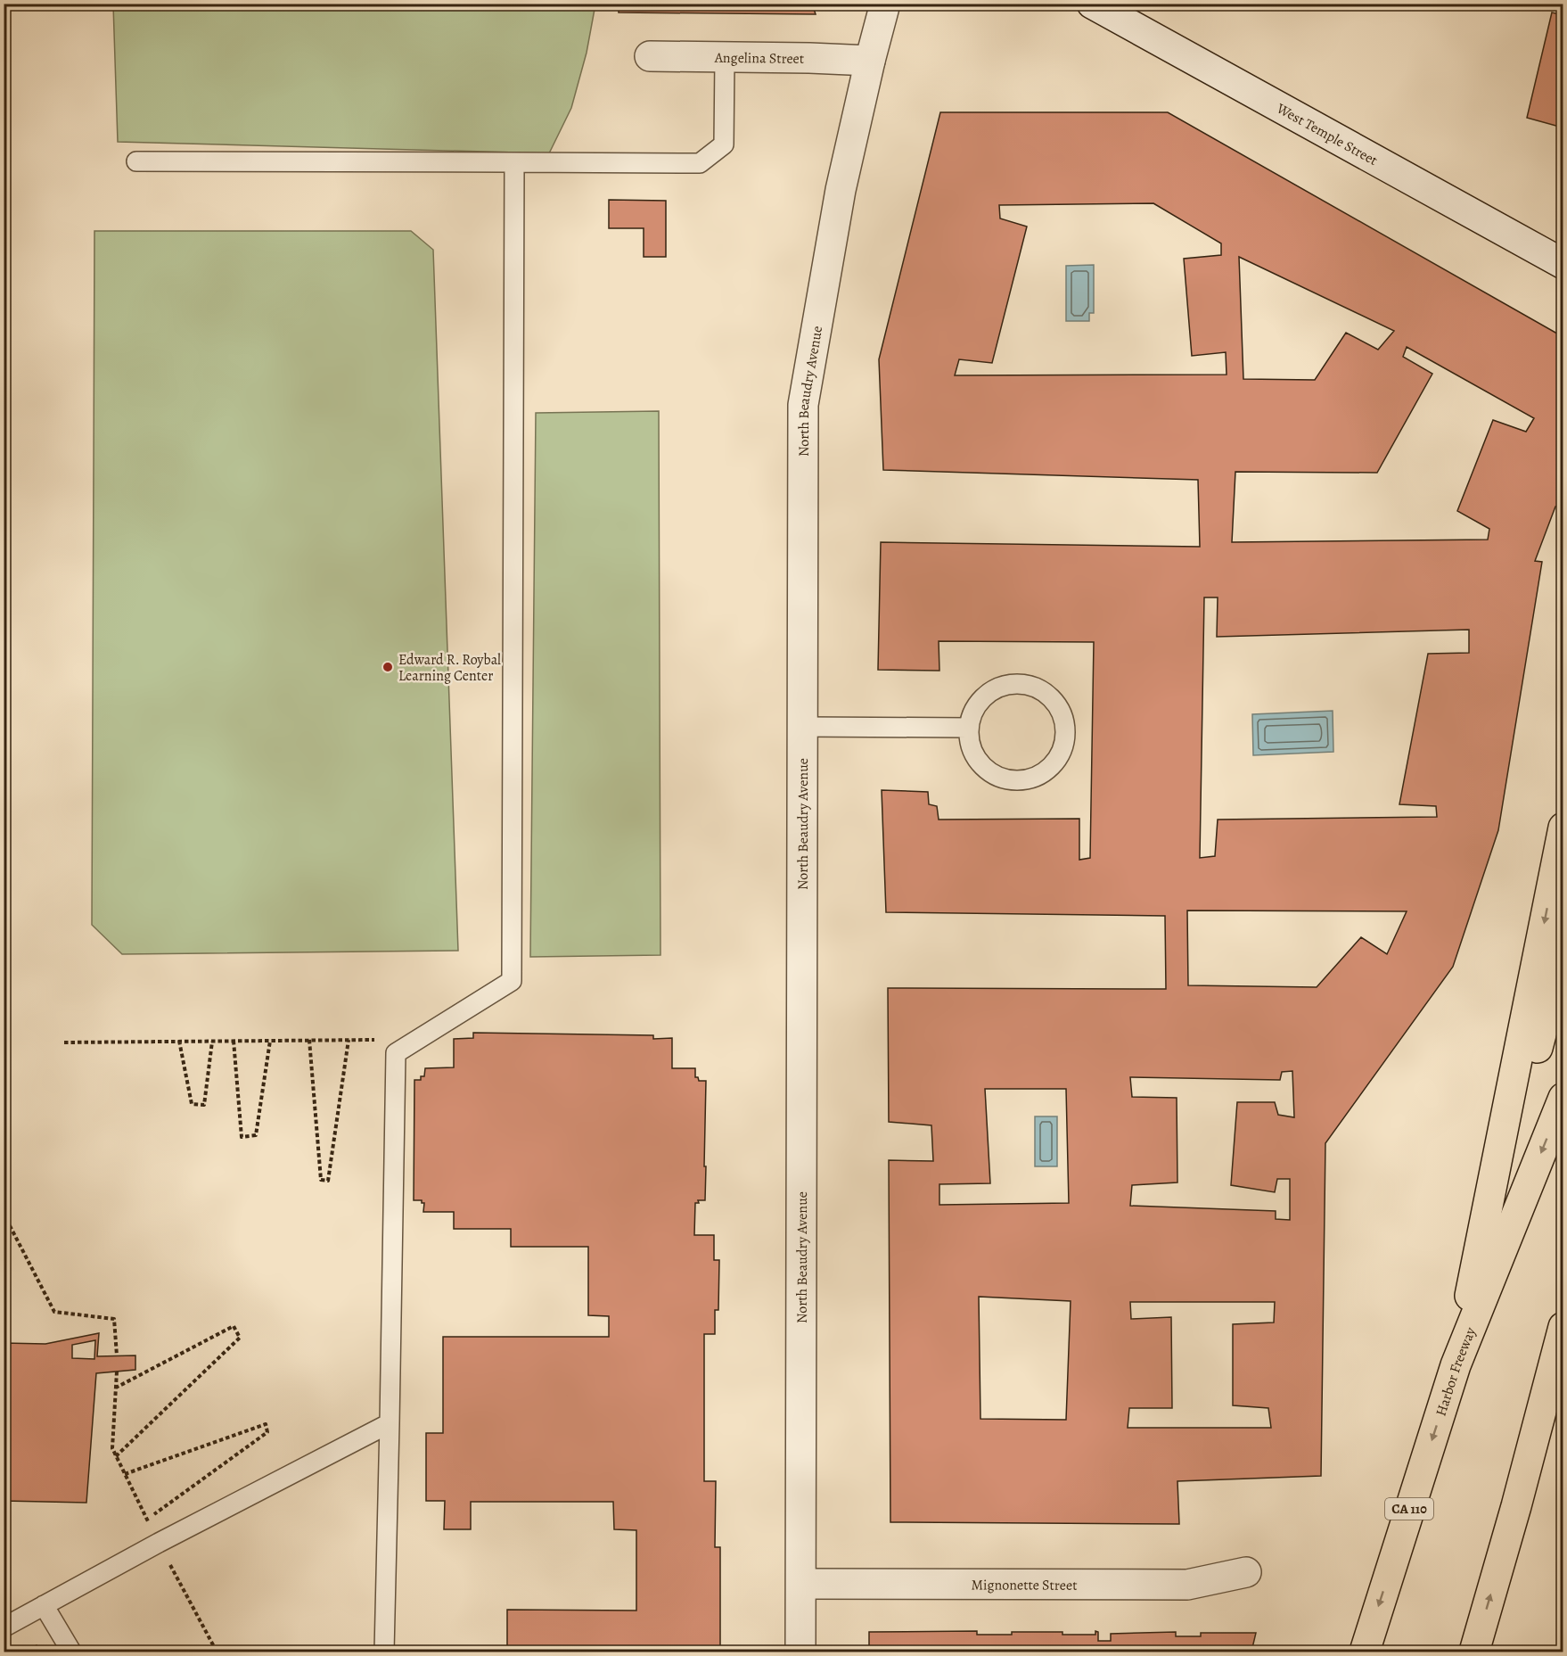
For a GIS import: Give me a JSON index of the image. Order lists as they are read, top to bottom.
{
  "streets": {
    "highway": ["Harbor Freeway", "CA 110"],
    "street": [
      "Angelina Street",
      "West Temple Street",
      "North Beaudry Avenue",
      "Mignonette Street"
    ]
  },
  "crossings": [
    ["Angelina Street", "North Beaudry Avenue"],
    ["North Beaudry Avenue", "Mignonette Street"]
  ],
  "places": ["Edward R. Roybal Learning Center"]
}
